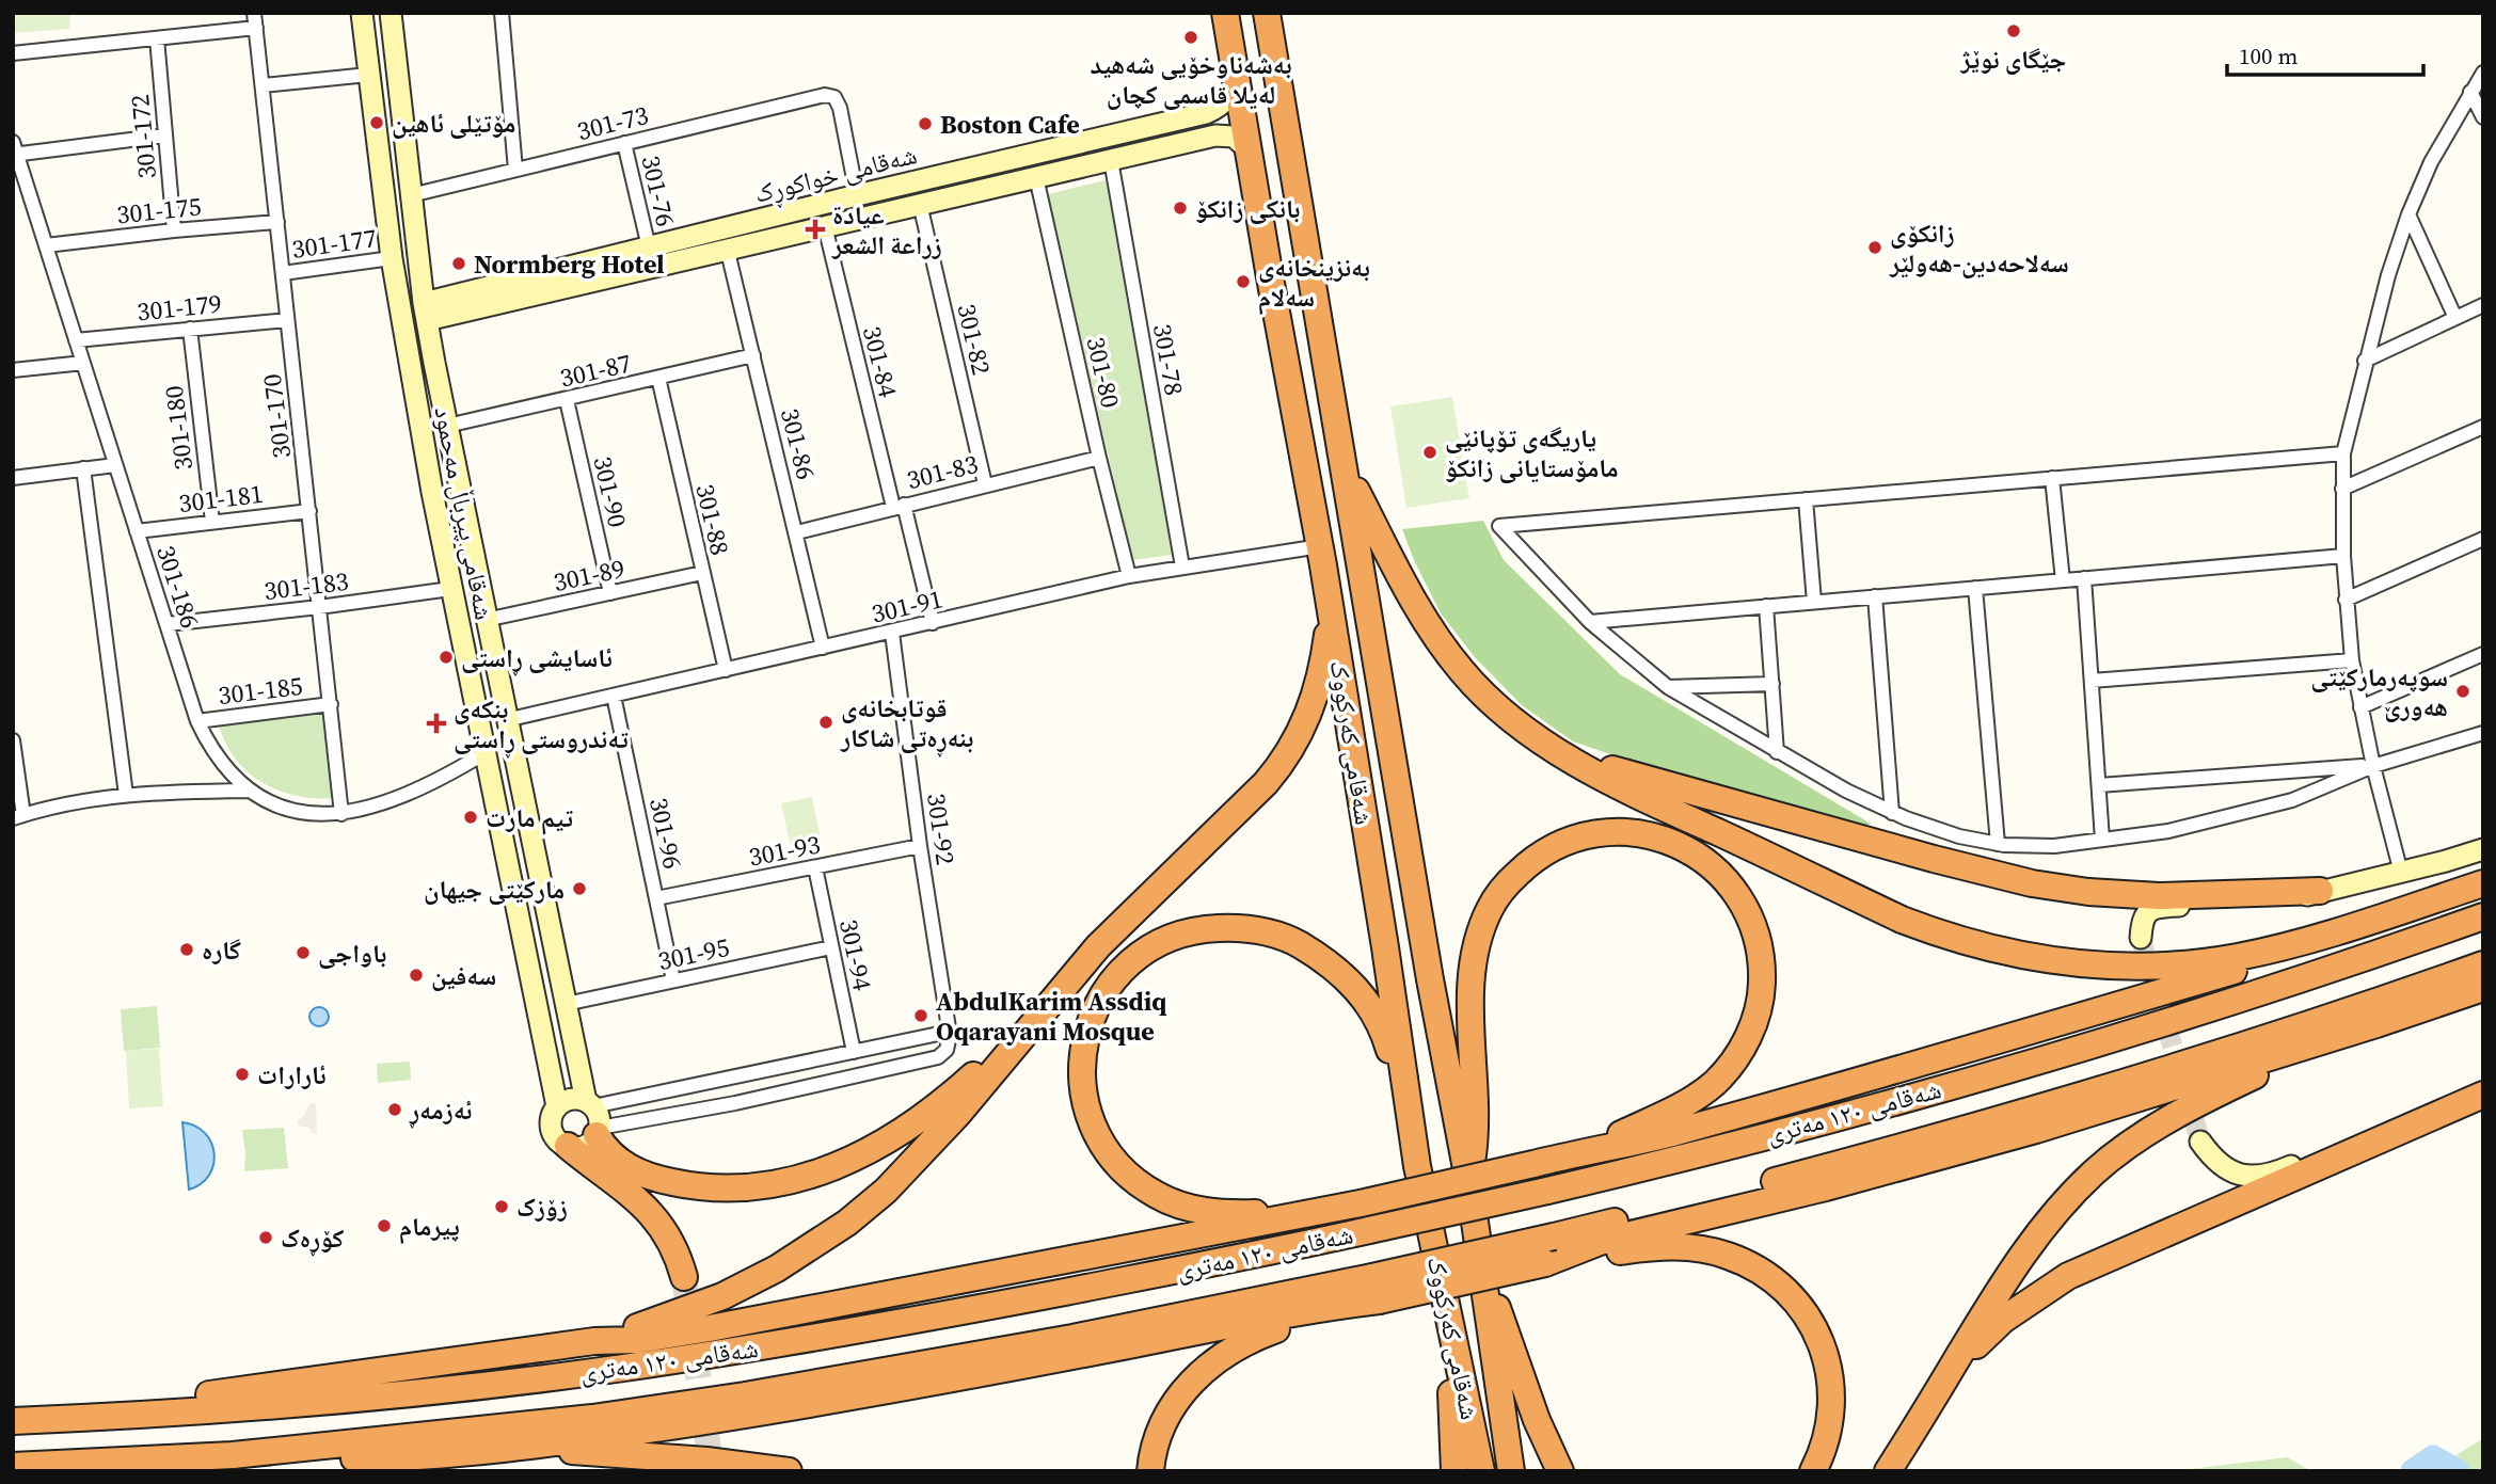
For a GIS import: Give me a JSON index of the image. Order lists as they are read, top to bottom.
{
  "streets": {
    "highway": ["شەقامی کەرکووک", "شەقامی ١٢٠ مەتری"],
    "main road": ["شەقامی خواکوڕک", "شەقامی پیرباڵ مەحمود"],
    "street": [
      "301-73",
      "301-172",
      "301-76",
      "301-175",
      "301-177",
      "301-179",
      "301-82",
      "301-78",
      "301-84",
      "301-87",
      "301-80",
      "301-170",
      "301-180",
      "301-86",
      "301-83",
      "301-90",
      "301-181",
      "301-88",
      "301-89",
      "301-183",
      "301-186",
      "301-91",
      "301-185",
      "301-92",
      "301-96",
      "301-93",
      "301-95",
      "301-94"
    ]
  },
  "crossings": [
    ["301-73", "شەقامی خواکوڕک"],
    ["301-73", "301-76"],
    ["301-73", "شەقامی پیرباڵ مەحمود"],
    ["301-172", "301-175"],
    ["شەقامی خواکوڕک", "301-76"],
    ["شەقامی خواکوڕک", "301-82"],
    ["شەقامی خواکوڕک", "301-78"],
    ["شەقامی خواکوڕک", "301-84"],
    ["شەقامی خواکوڕک", "301-80"],
    ["شەقامی خواکوڕک", "301-86"],
    ["شەقامی خواکوڕک", "شەقامی پیرباڵ مەحمود"],
    ["شەقامی خواکوڕک", "شەقامی کەرکووک"],
    ["301-175", "301-170"],
    ["301-175", "301-186"],
    ["301-177", "301-170"],
    ["301-177", "شەقامی پیرباڵ مەحمود"],
    ["301-179", "301-170"],
    ["301-179", "301-180"],
    ["301-179", "301-186"],
    ["301-82", "301-83"],
    ["301-78", "301-91"],
    ["301-84", "301-83"],
    ["301-84", "301-91"],
    ["301-87", "301-86"],
    ["301-87", "301-90"],
    ["301-87", "شەقامی پیرباڵ مەحمود"],
    ["301-87", "301-88"],
    ["301-80", "301-83"],
    ["301-80", "301-91"],
    ["301-170", "301-181"],
    ["301-170", "301-183"],
    ["301-170", "301-186"],
    ["301-170", "301-185"],
    ["301-180", "301-181"],
    ["301-86", "301-83"],
    ["301-86", "301-91"],
    ["301-90", "301-89"],
    ["301-181", "301-186"],
    ["شەقامی پیرباڵ مەحمود", "301-89"],
    ["شەقامی پیرباڵ مەحمود", "301-183"],
    ["شەقامی پیرباڵ مەحمود", "301-186"],
    ["شەقامی پیرباڵ مەحمود", "301-91"],
    ["شەقامی پیرباڵ مەحمود", "301-95"],
    ["301-88", "301-89"],
    ["301-88", "301-91"],
    ["301-183", "301-186"],
    ["301-186", "301-185"],
    ["301-91", "شەقامی کەرکووک"],
    ["301-91", "301-92"],
    ["301-91", "301-96"],
    ["301-92", "301-93"],
    ["301-96", "301-93"],
    ["301-96", "301-95"],
    ["301-93", "301-94"],
    ["301-95", "301-94"]
  ],
  "places": {
    "other": [
      "جێگای نوێژ",
      "بەشەناوخۆیی شەهید لەیلا قاسمی کچان",
      "مۆتێلی ئاهین",
      "Boston Cafe",
      "بانکی زانکۆ",
      "زانکۆی سەلاحەدین-هەولێر",
      "Normberg Hotel",
      "بەنزینخانەی سەلام",
      "یاریگەی تۆپانێی مامۆستایانی زانکۆ",
      "ئاسایشی ڕاستی",
      "سوپەرمارکێتی هەورێ",
      "قوتابخانەی بنەڕەتی شاکار",
      "تيم مارت",
      "مارکێتی جیهان",
      "گارە",
      "باواجی",
      "سەفین",
      "AbdulKarim Assdiq Oqarayani Mosque",
      "ئارارات",
      "ئەزمەڕ",
      "زۆزک",
      "پیرمام",
      "کۆڕەک"
    ],
    "health": ["عيادة زراعة الشعر", "بنکەی تەندروستی ڕاستی"]
  },
  "scale_bar": "100 m"
}
